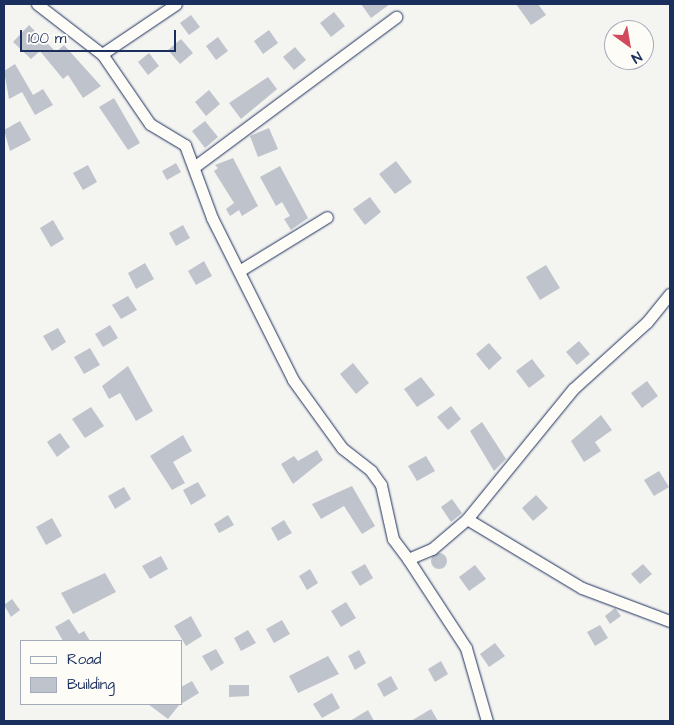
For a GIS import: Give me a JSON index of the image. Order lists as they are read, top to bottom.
{
  "legend": ["Road", "Building"],
  "scale_bar": "100 m",
  "north": "bottom right"
}
